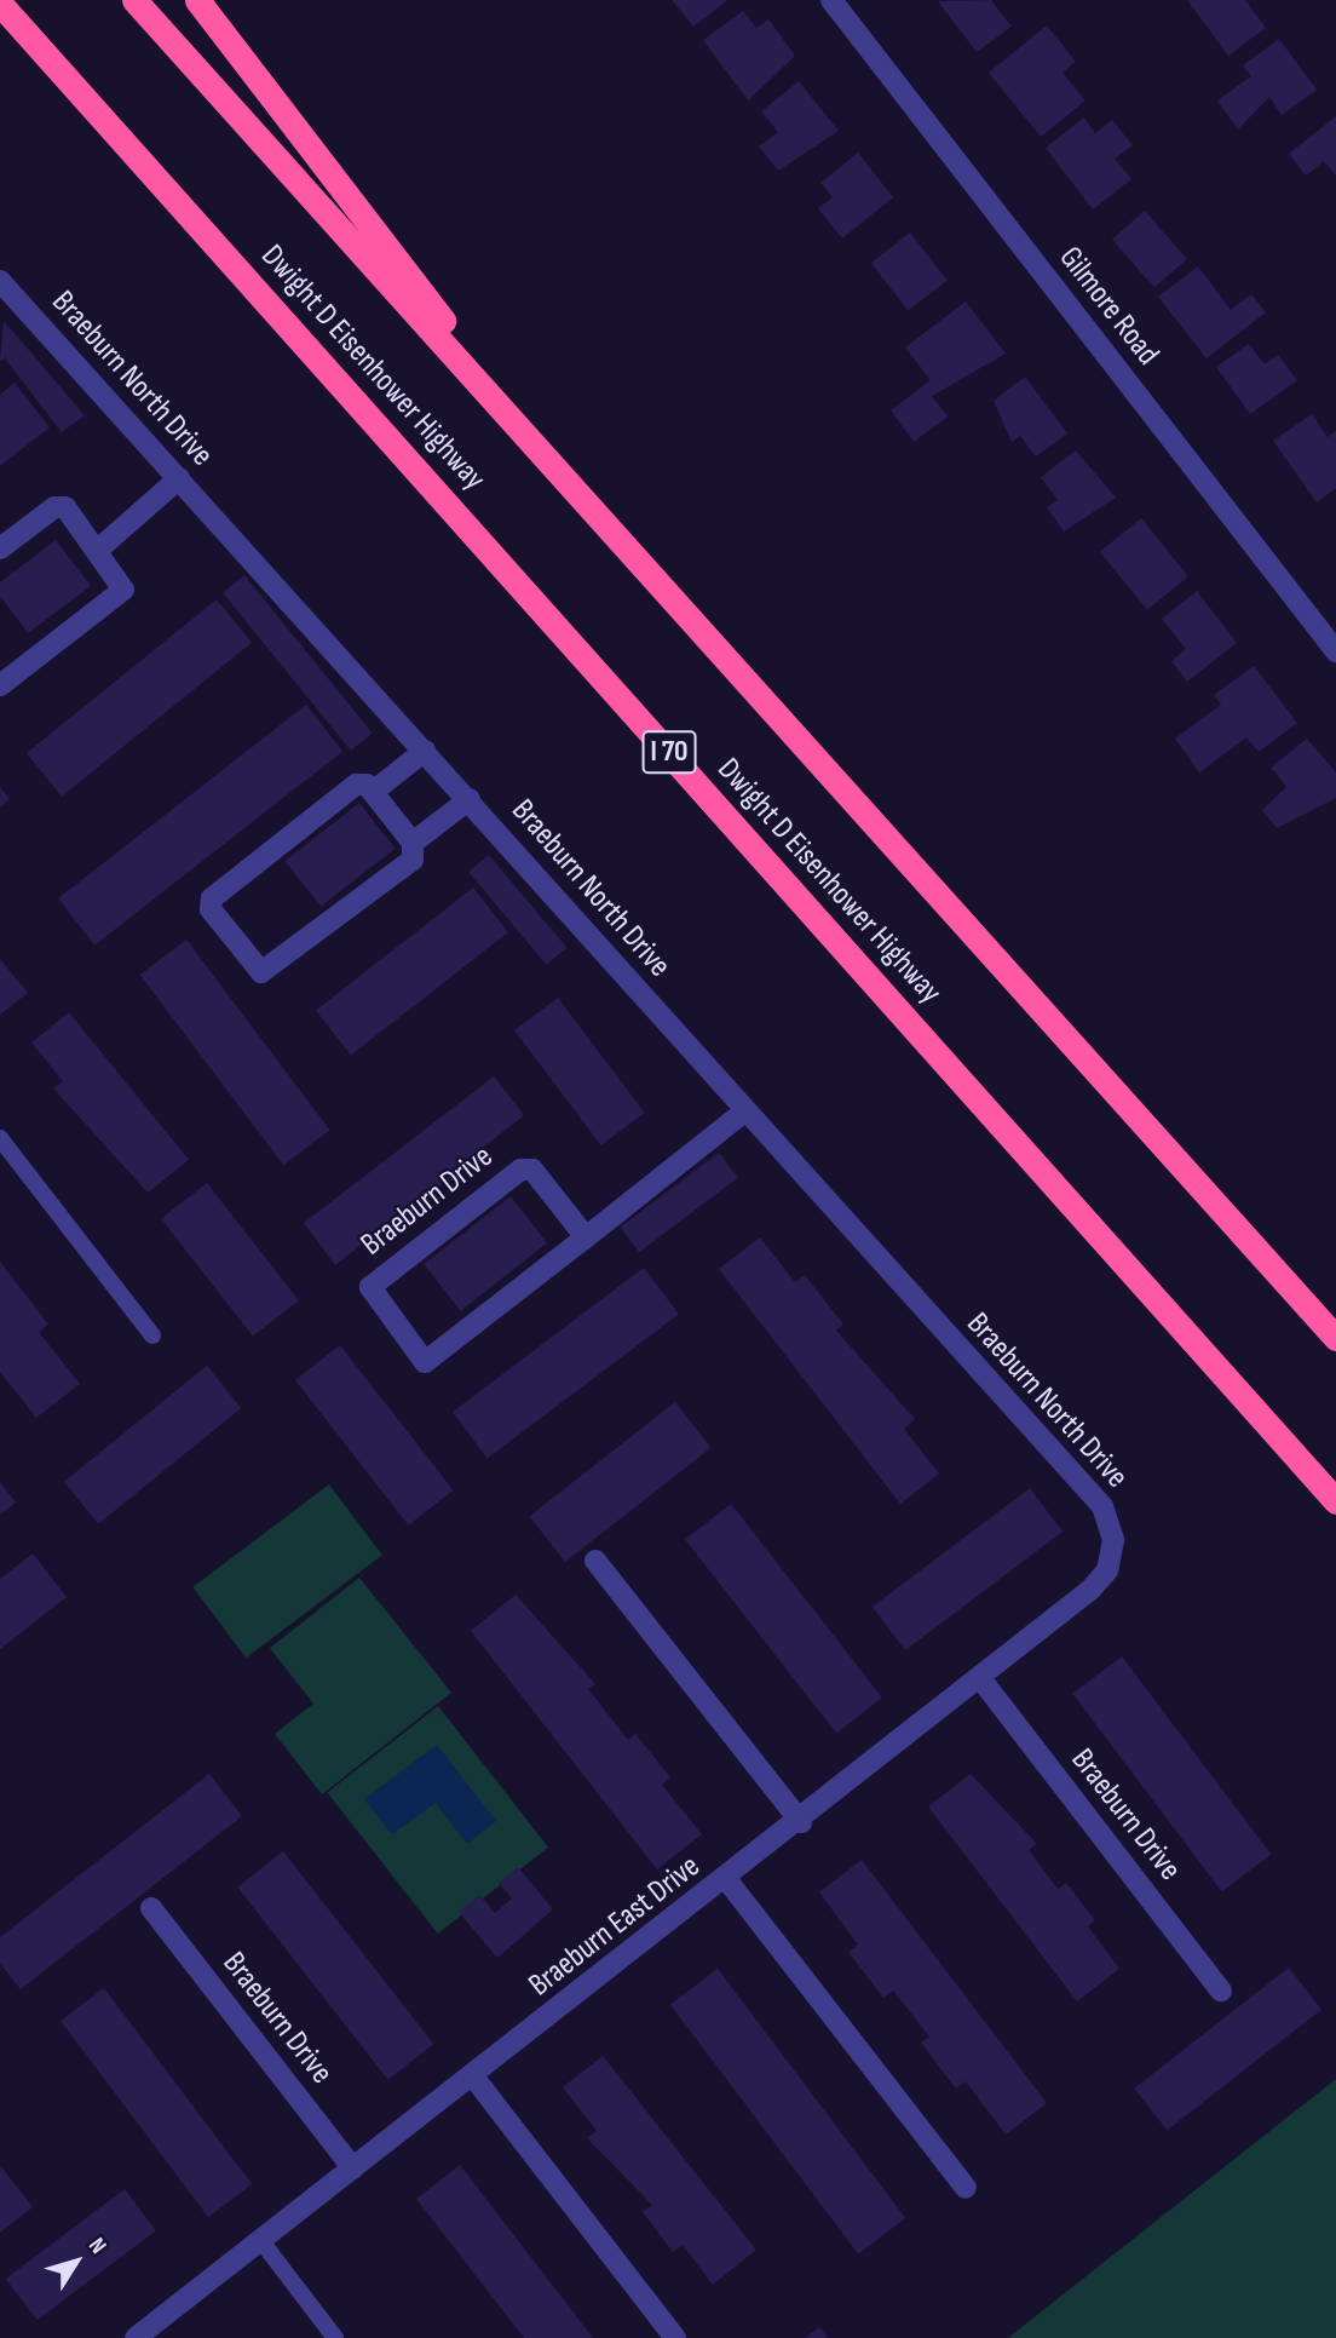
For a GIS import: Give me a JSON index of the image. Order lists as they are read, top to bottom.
{
  "streets": {
    "highway": ["Dwight D Eisenhower Highway", "I 70"],
    "street": [
      "Gilmore Road",
      "Braeburn North Drive",
      "Braeburn Drive",
      "Braeburn East Drive"
    ]
  },
  "crossings": [
    ["Braeburn North Drive", "Braeburn Drive"],
    ["Braeburn North Drive", "Braeburn East Drive"],
    ["Braeburn Drive", "Braeburn East Drive"]
  ],
  "north": "top right"
}
